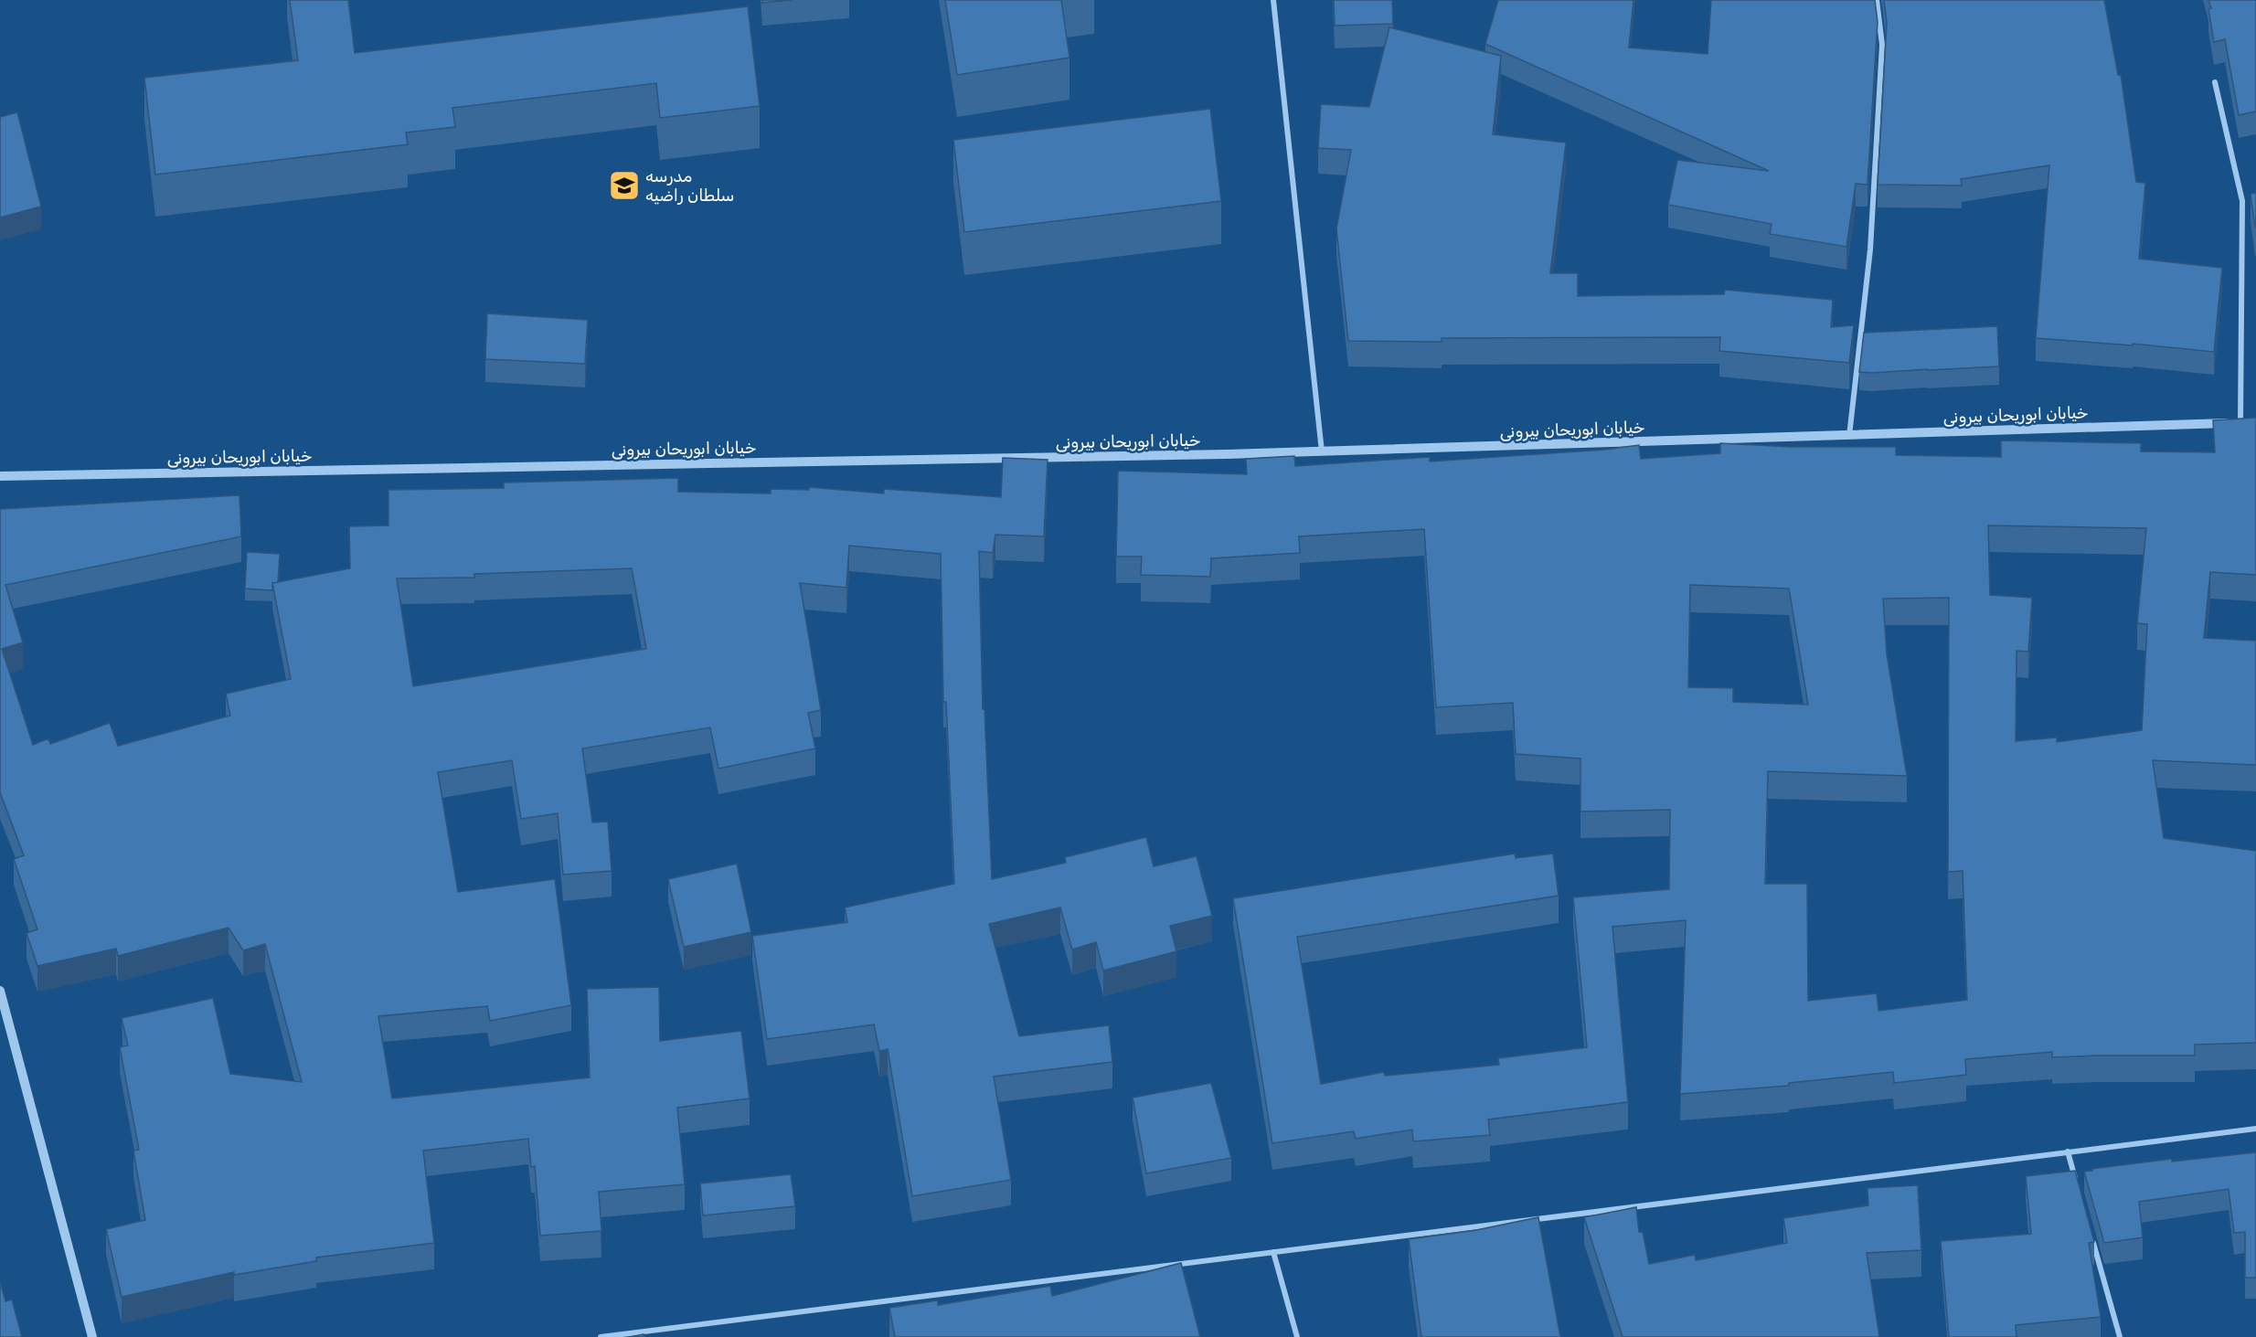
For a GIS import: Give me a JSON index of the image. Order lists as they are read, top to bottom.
{
  "streets": {
    "street": ["خیابان ابوریحان بیرونی"]
  },
  "places": {
    "school or university": ["مدرسه سلطان راضیه"]
  }
}
